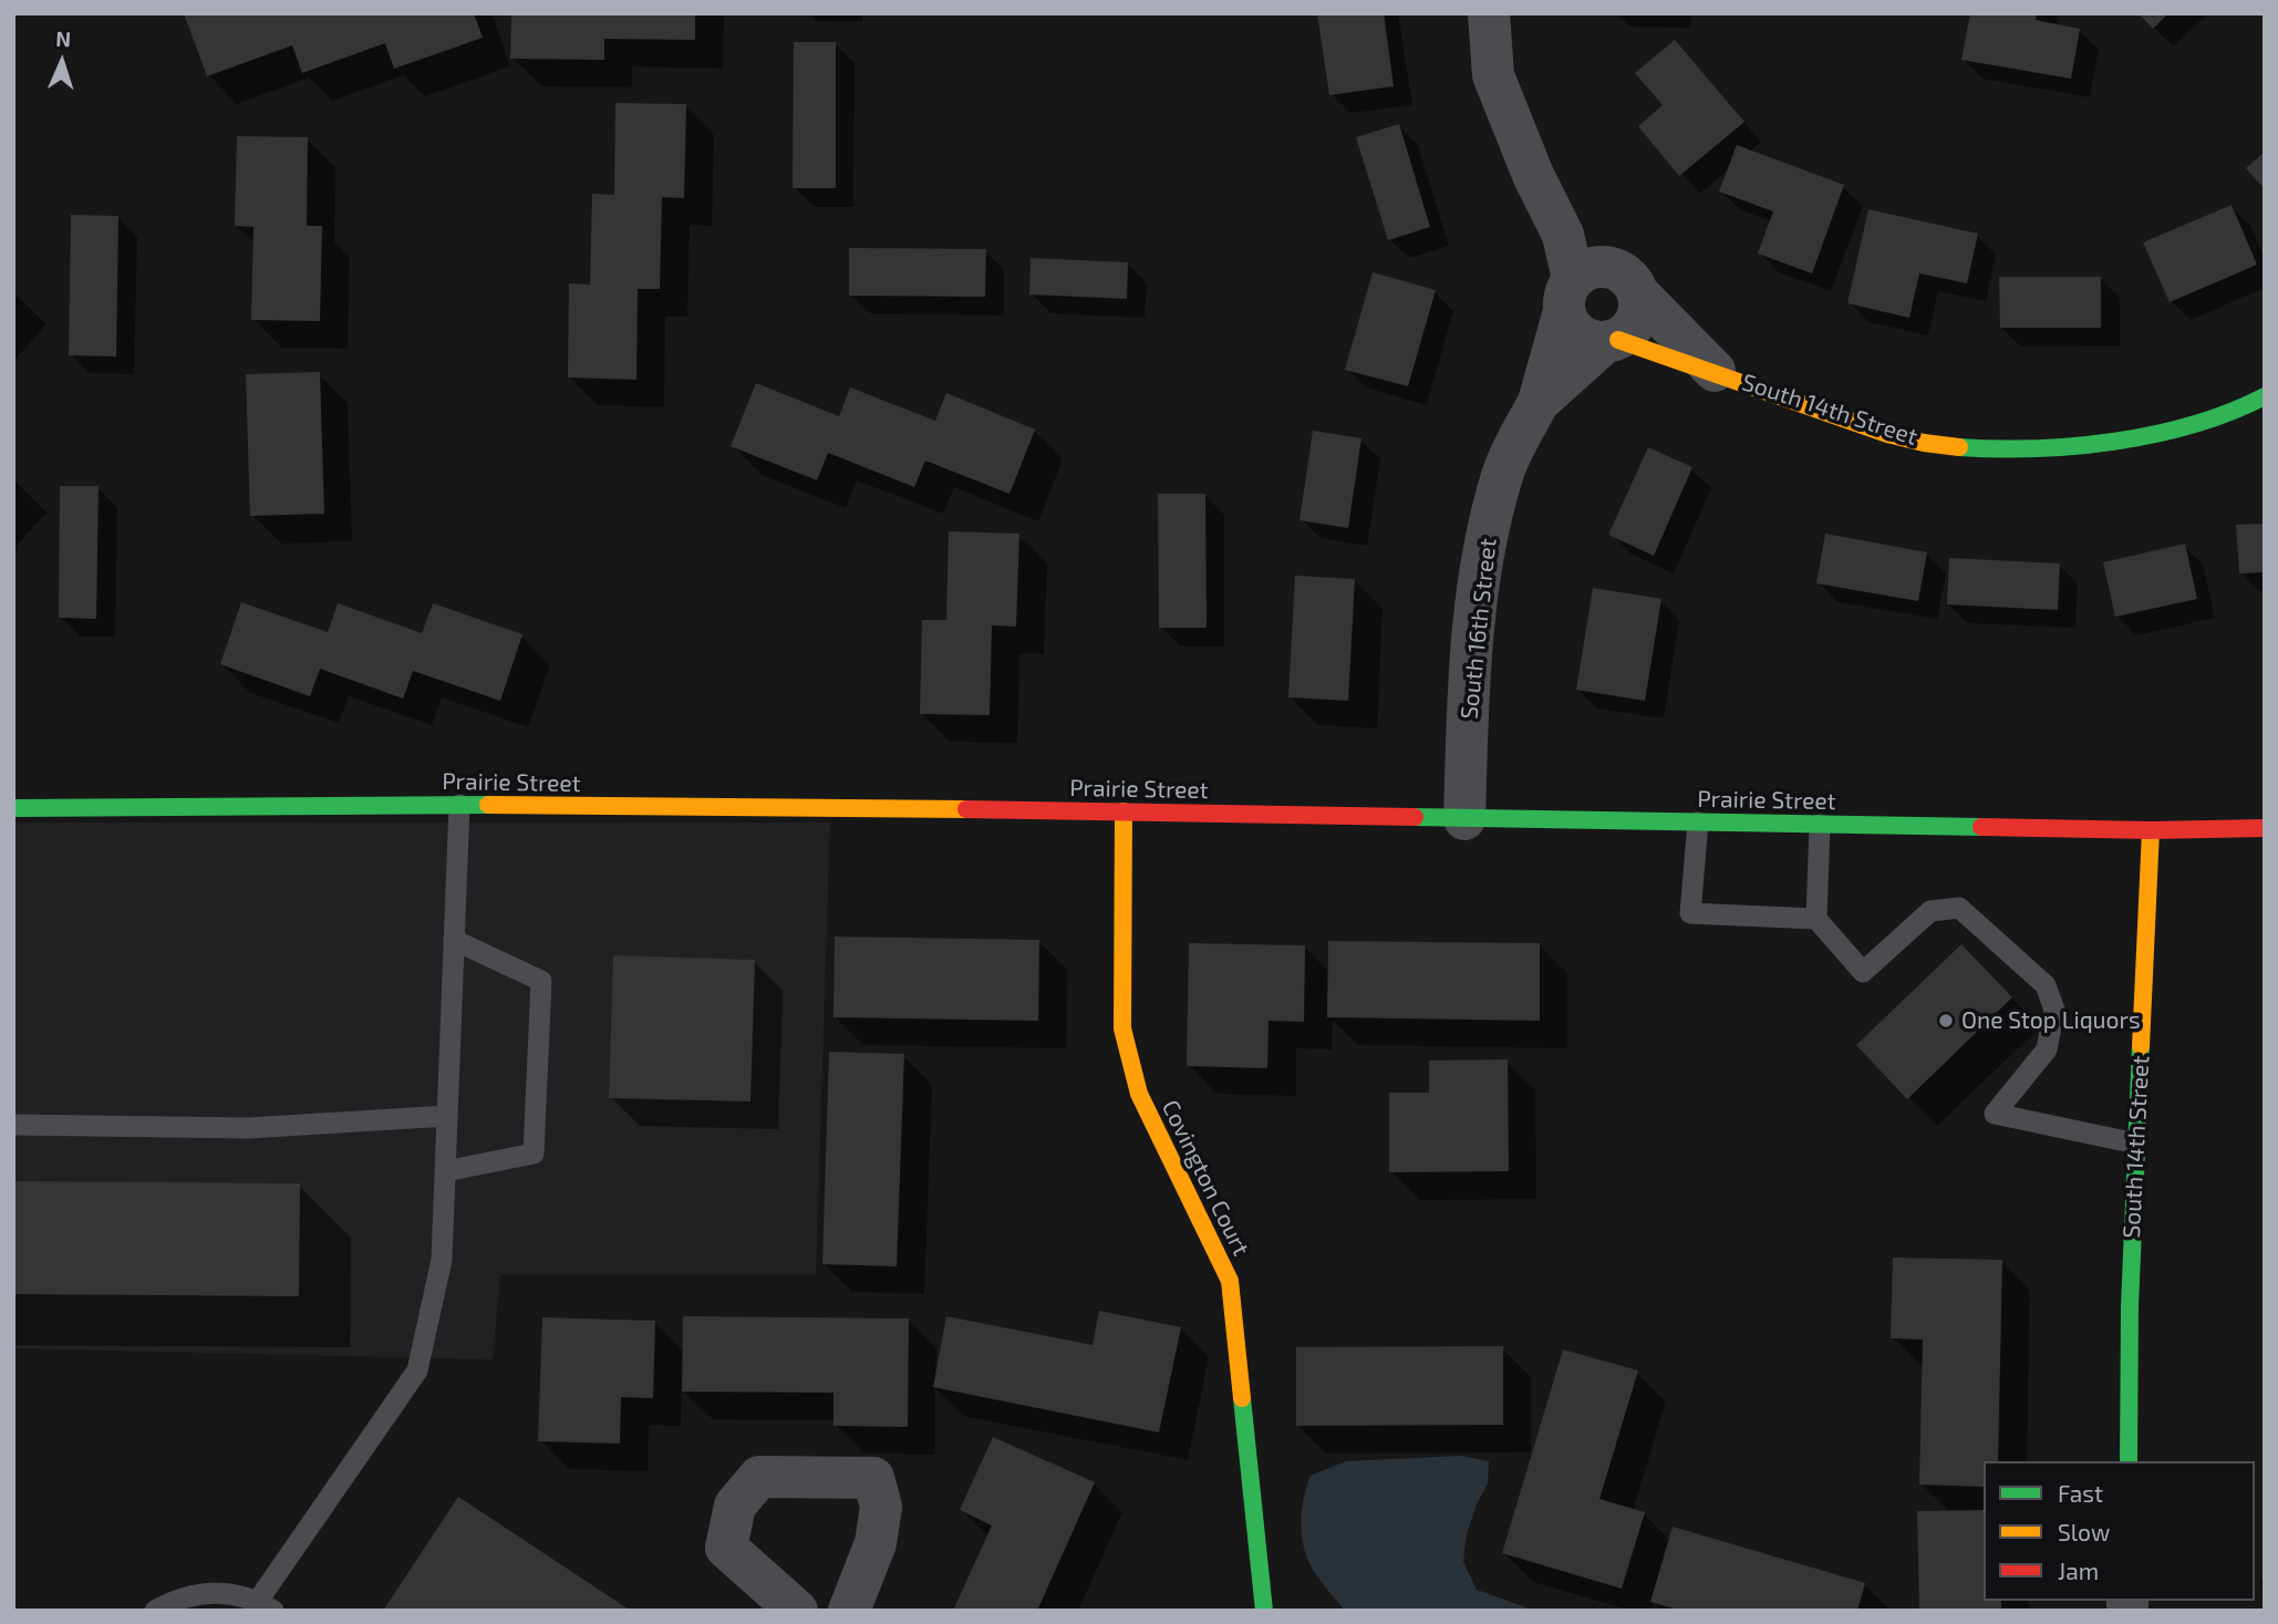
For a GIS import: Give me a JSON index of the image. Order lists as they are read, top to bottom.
{
  "streets": {
    "street": [
      "South 14th Street",
      "South 16th Street",
      "Prairie Street",
      "Covington Court"
    ]
  },
  "crossings": [
    ["South 14th Street", "South 16th Street"],
    ["South 14th Street", "Prairie Street"],
    ["South 16th Street", "Prairie Street"],
    ["Prairie Street", "Covington Court"]
  ],
  "places": ["One Stop Liquors"],
  "legend": ["Fast", "Slow", "Jam"],
  "north": "top"
}
